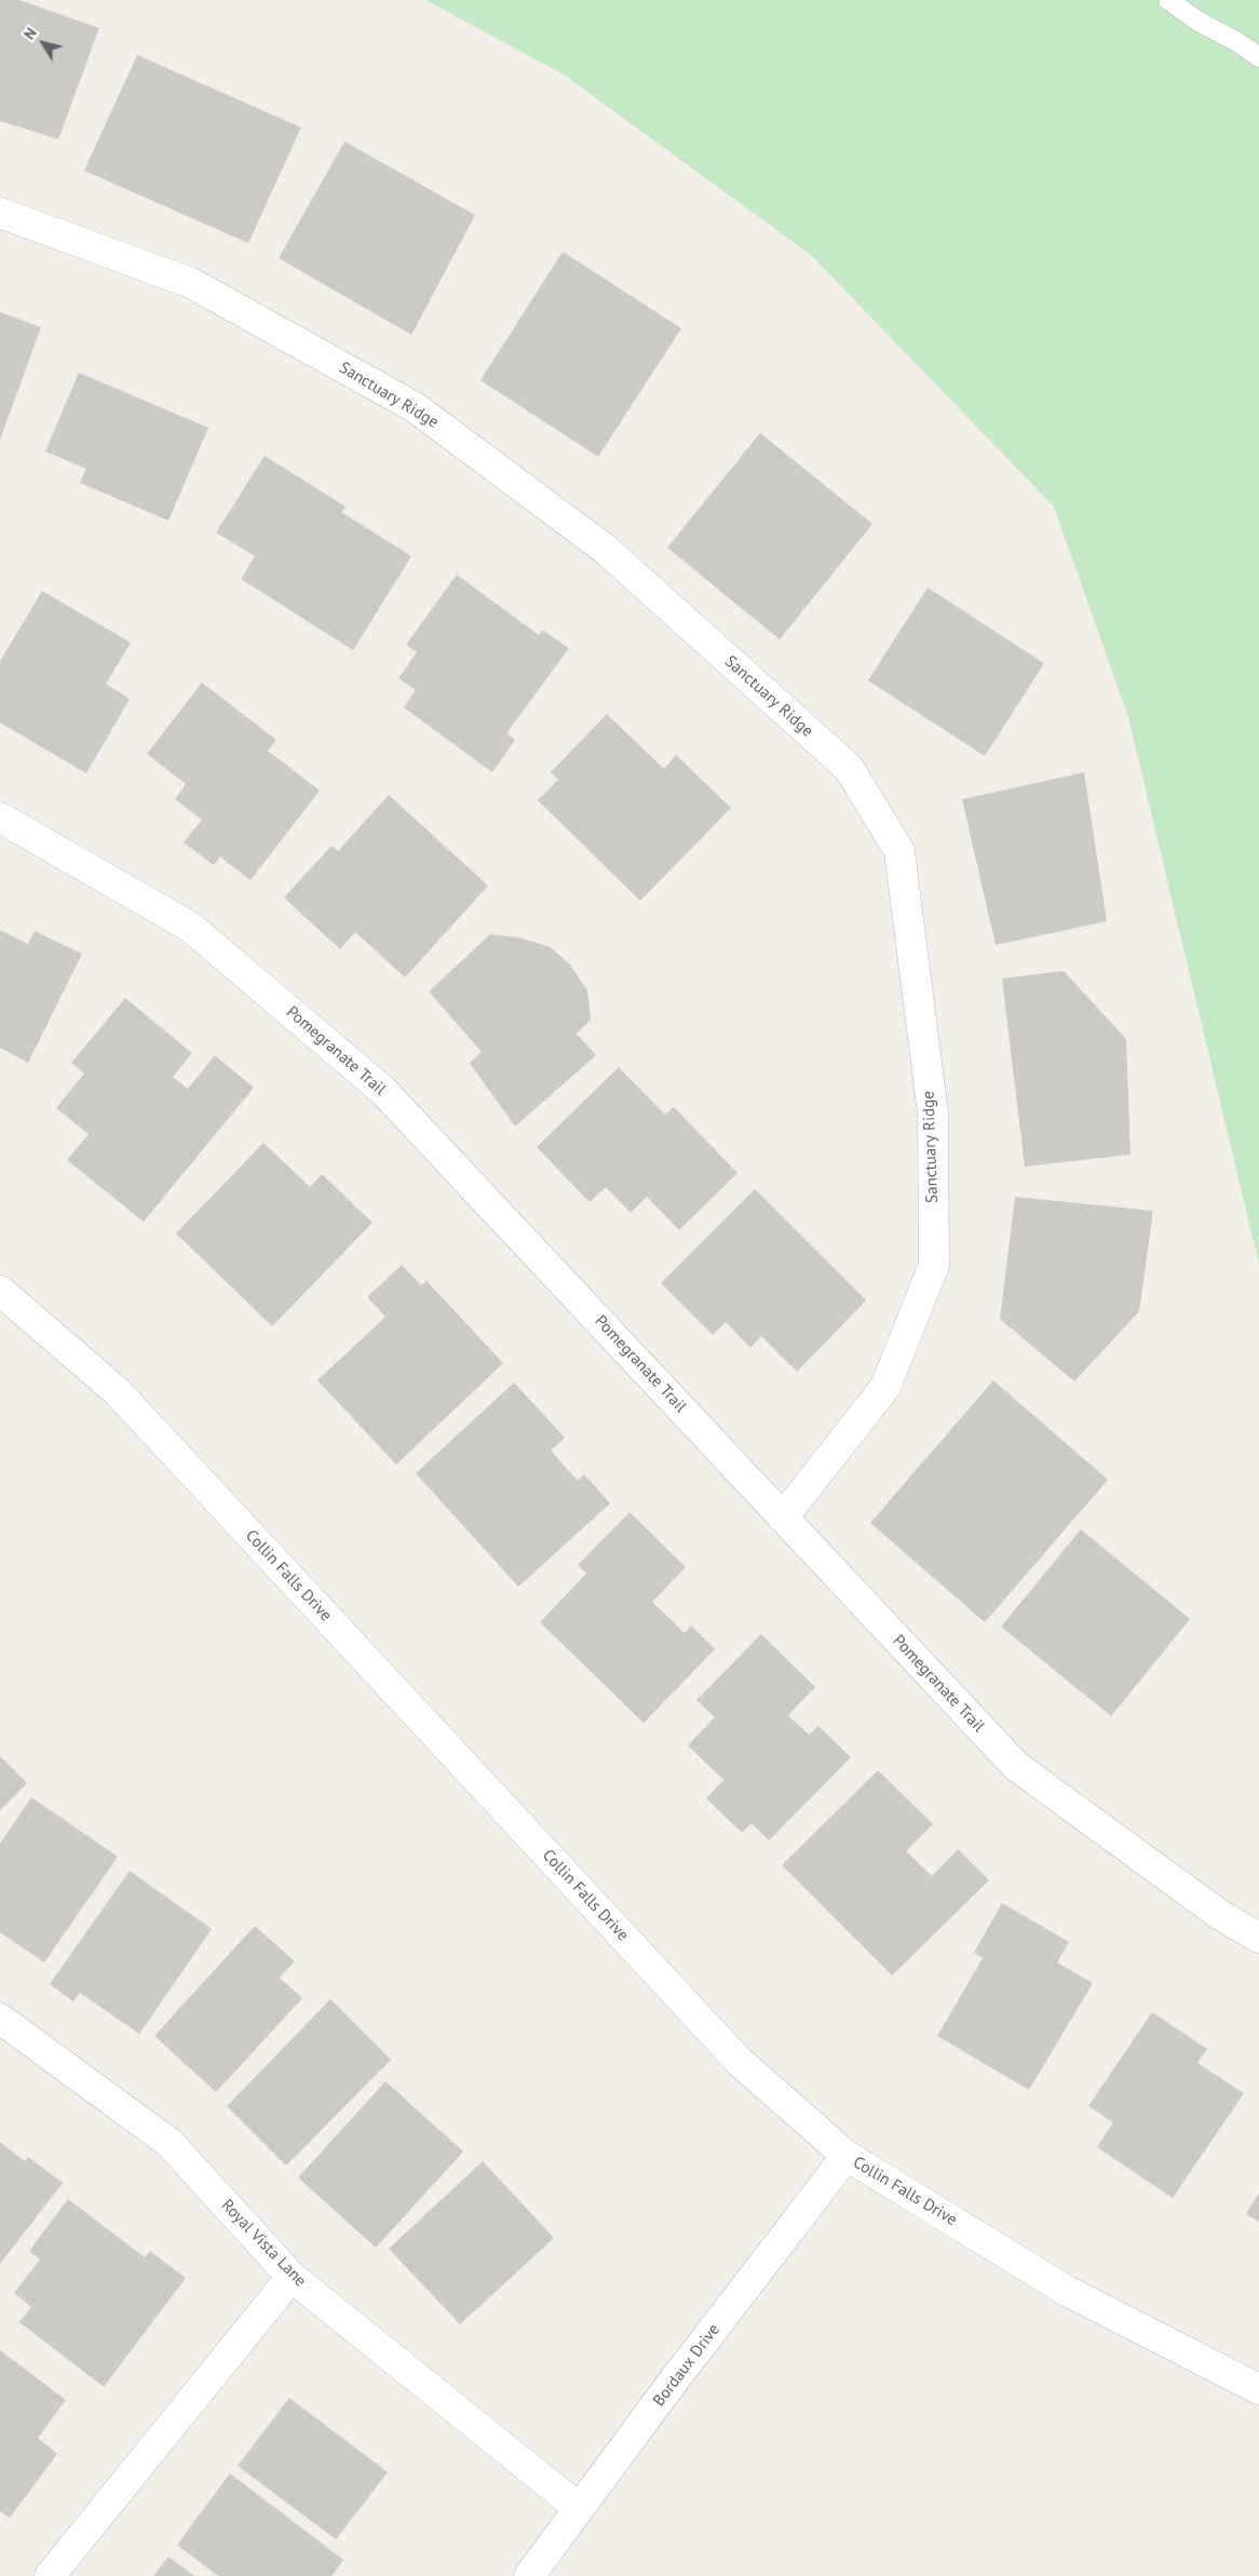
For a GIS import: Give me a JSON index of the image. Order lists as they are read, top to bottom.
{
  "streets": {
    "street": [
      "Sanctuary Ridge",
      "Pomegranate Trail",
      "Collin Falls Drive",
      "Royal Vista Lane",
      "Bordaux Drive"
    ]
  },
  "crossings": [
    ["Sanctuary Ridge", "Pomegranate Trail"],
    ["Collin Falls Drive", "Bordaux Drive"],
    ["Royal Vista Lane", "Bordaux Drive"]
  ],
  "north": "top left"
}
